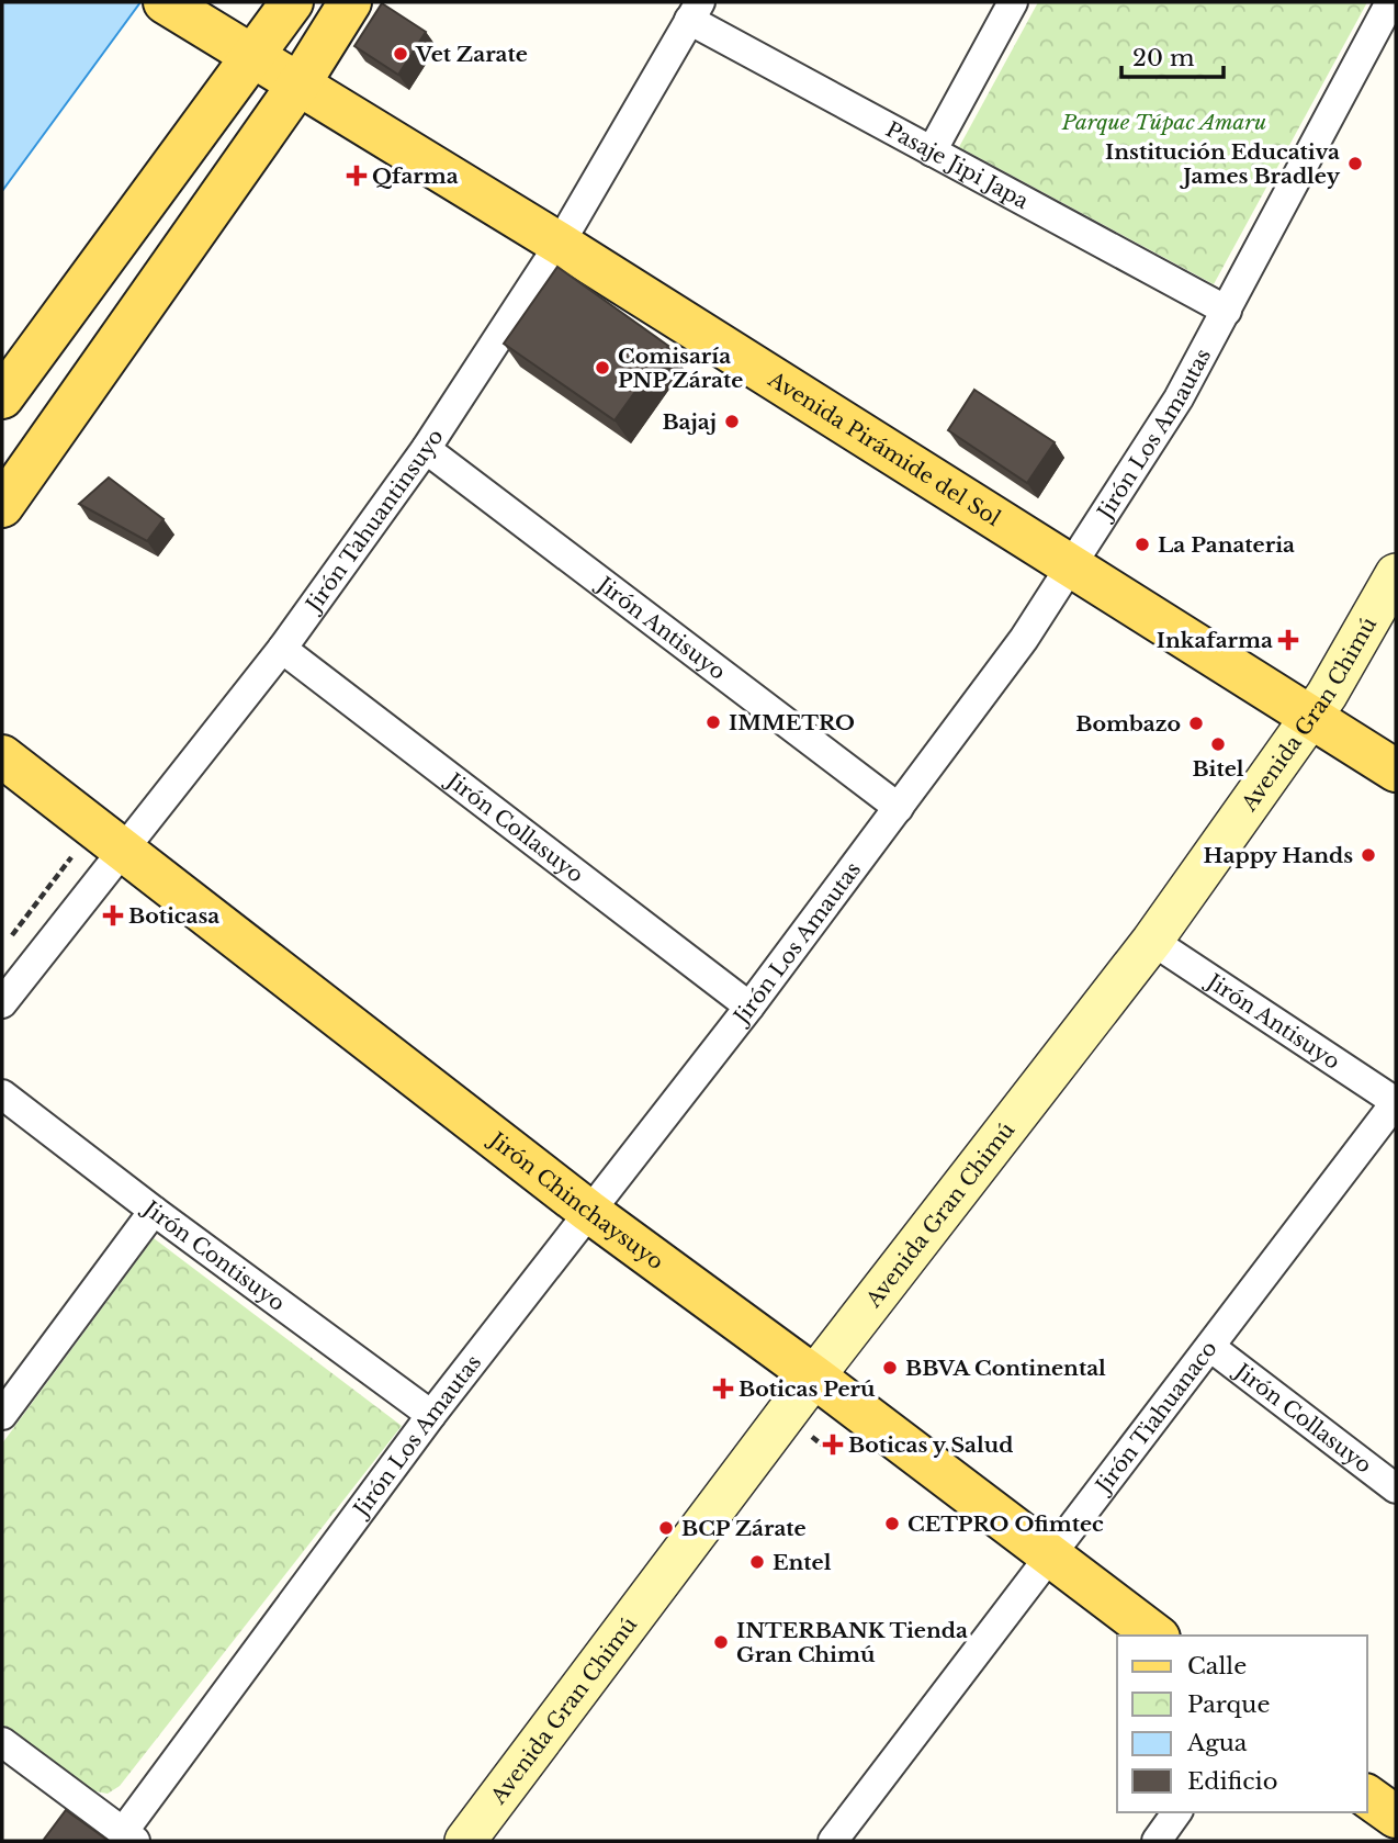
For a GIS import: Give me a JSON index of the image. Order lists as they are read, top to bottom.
{
  "streets": {
    "main road": ["Avenida Pirámide del Sol", "Jirón Chinchaysuyo"],
    "street": [
      "Pasaje Jipi Japa",
      "Jirón Los Amautas",
      "Jirón Tahuantinsuyo",
      "Jirón Antisuyo",
      "Avenida Gran Chimú",
      "Jirón Collasuyo",
      "Jirón Contisuyo",
      "Jirón Tiahuanaco"
    ]
  },
  "crossings": [
    ["Pasaje Jipi Japa", "Jirón Los Amautas"],
    ["Pasaje Jipi Japa", "Jirón Tahuantinsuyo"],
    ["Jirón Los Amautas", "Avenida Pirámide del Sol"],
    ["Jirón Los Amautas", "Jirón Antisuyo"],
    ["Jirón Los Amautas", "Jirón Collasuyo"],
    ["Jirón Los Amautas", "Jirón Chinchaysuyo"],
    ["Jirón Los Amautas", "Jirón Contisuyo"],
    ["Avenida Pirámide del Sol", "Jirón Tahuantinsuyo"],
    ["Avenida Pirámide del Sol", "Avenida Gran Chimú"],
    ["Jirón Tahuantinsuyo", "Jirón Antisuyo"],
    ["Jirón Tahuantinsuyo", "Jirón Collasuyo"],
    ["Jirón Tahuantinsuyo", "Jirón Chinchaysuyo"],
    ["Jirón Antisuyo", "Avenida Gran Chimú"],
    ["Jirón Antisuyo", "Jirón Tiahuanaco"],
    ["Avenida Gran Chimú", "Jirón Chinchaysuyo"],
    ["Jirón Collasuyo", "Jirón Tiahuanaco"],
    ["Jirón Chinchaysuyo", "Jirón Tiahuanaco"]
  ],
  "parks": ["Parque Túpac Amaru"],
  "places": {
    "other": [
      "Vet Zarate",
      "Institución Educativa James Bradley",
      "Comisaría PNP Zárate",
      "Bajaj",
      "La Panateria",
      "IMMETRO",
      "Bombazo",
      "Bitel",
      "Happy Hands",
      "BBVA Continental",
      "CETPRO Ofimtec",
      "BCP Zárate",
      "Entel",
      "INTERBANK Tienda Gran Chimú"
    ],
    "health": [
      "Qfarma",
      "Inkafarma",
      "Boticasa",
      "Boticas Perú",
      "Boticas y Salud"
    ]
  },
  "legend": [
    "Calle",
    "Parque",
    "Agua",
    "Edificio"
  ],
  "scale_bar": "20 m"
}
